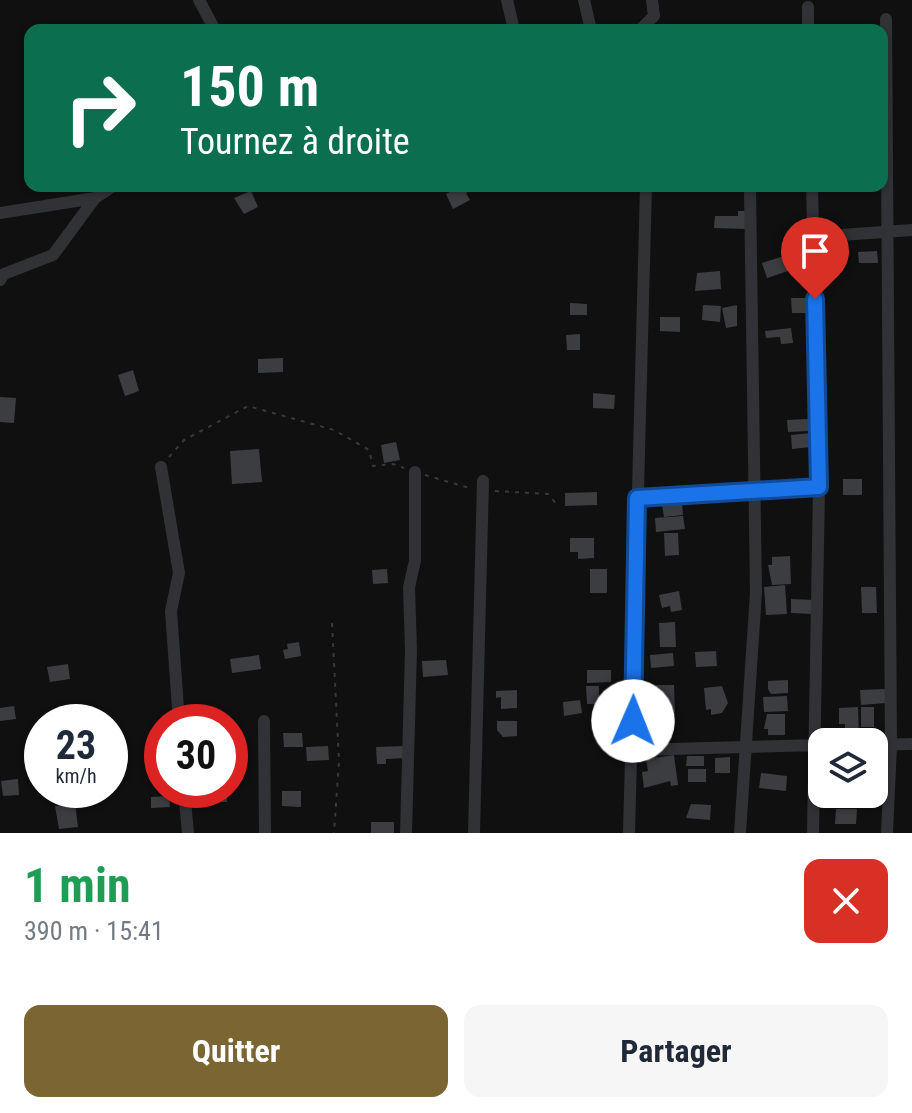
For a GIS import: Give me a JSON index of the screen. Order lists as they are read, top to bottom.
{
  "page": {
    "turn": ["150 m", "Tournez à droite"],
    "speed": "23 km/h",
    "limit": "30",
    "heading": ["1 min", "390 m · 15:41"],
    "buttons": ["Quitter", "Partager"]
  }
}
